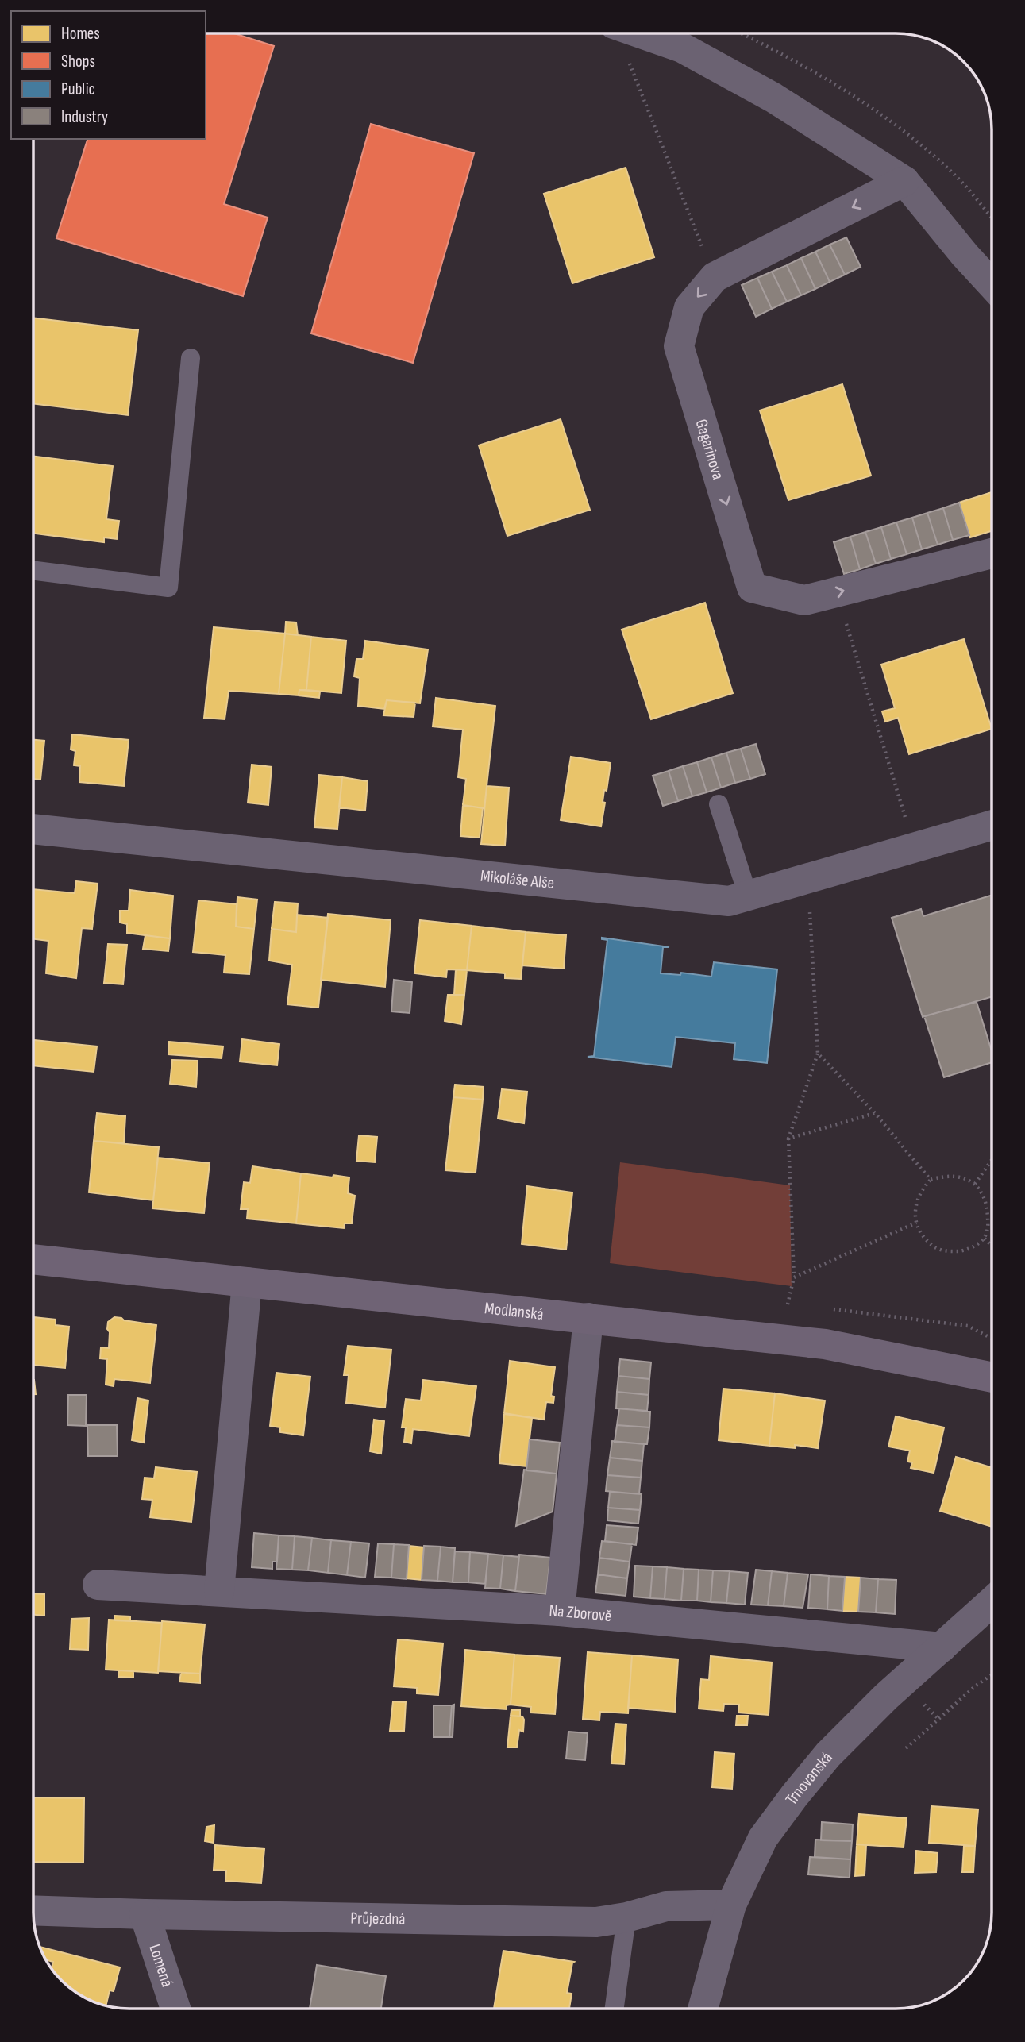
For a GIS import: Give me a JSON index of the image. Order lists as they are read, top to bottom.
{
  "streets": {
    "street": [
      "Gagarinova",
      "Mikoláše Alše",
      "Modlanská",
      "Na Zborově",
      "Trnovanská",
      "Průjezdná",
      "Lomená"
    ]
  },
  "crossings": [
    ["Na Zborově", "Trnovanská"],
    ["Trnovanská", "Průjezdná"],
    ["Průjezdná", "Lomená"]
  ],
  "legend": [
    "Homes",
    "Shops",
    "Public",
    "Industry"
  ]
}
